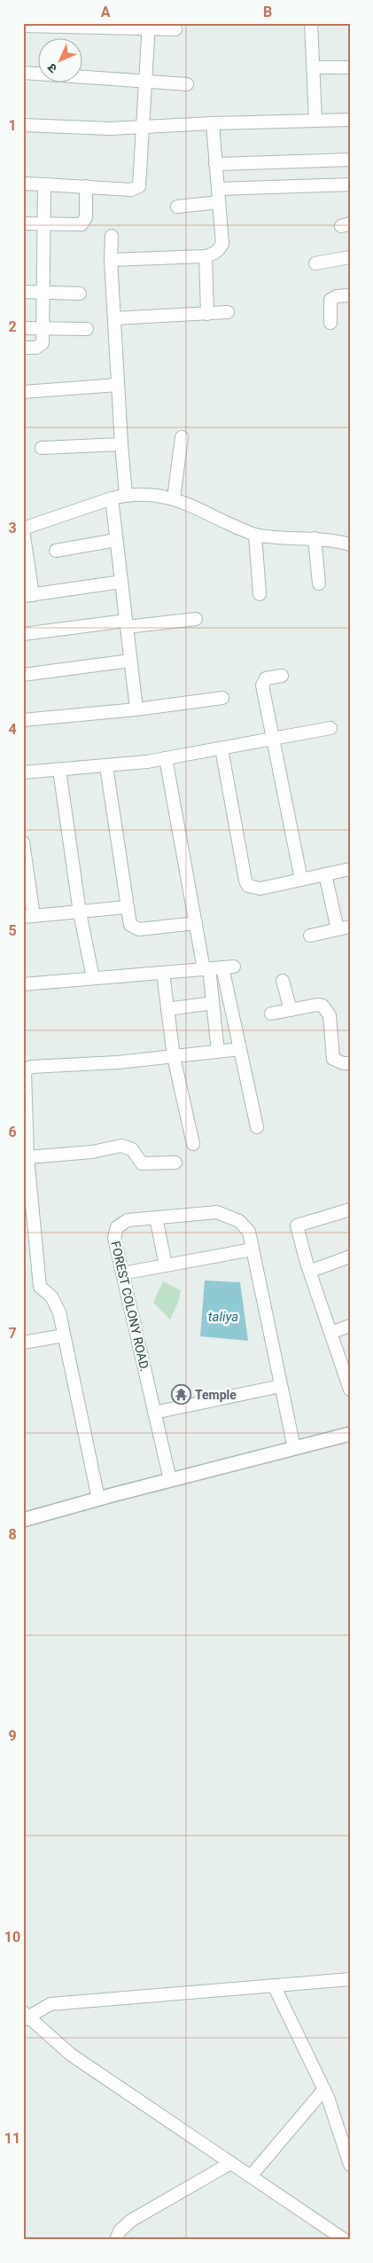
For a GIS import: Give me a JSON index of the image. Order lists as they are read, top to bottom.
{
  "streets": {
    "street": ["FOREST COLONY ROAD."]
  },
  "water": ["taliya"],
  "places": {
    "temple": ["Temple"]
  },
  "north": "bottom left",
  "grid": {
    "columns": ["A", "B"],
    "rows": [
      "1",
      "2",
      "3",
      "4",
      "5",
      "6",
      "7",
      "8",
      "9",
      "10",
      "11"
    ]
  }
}
